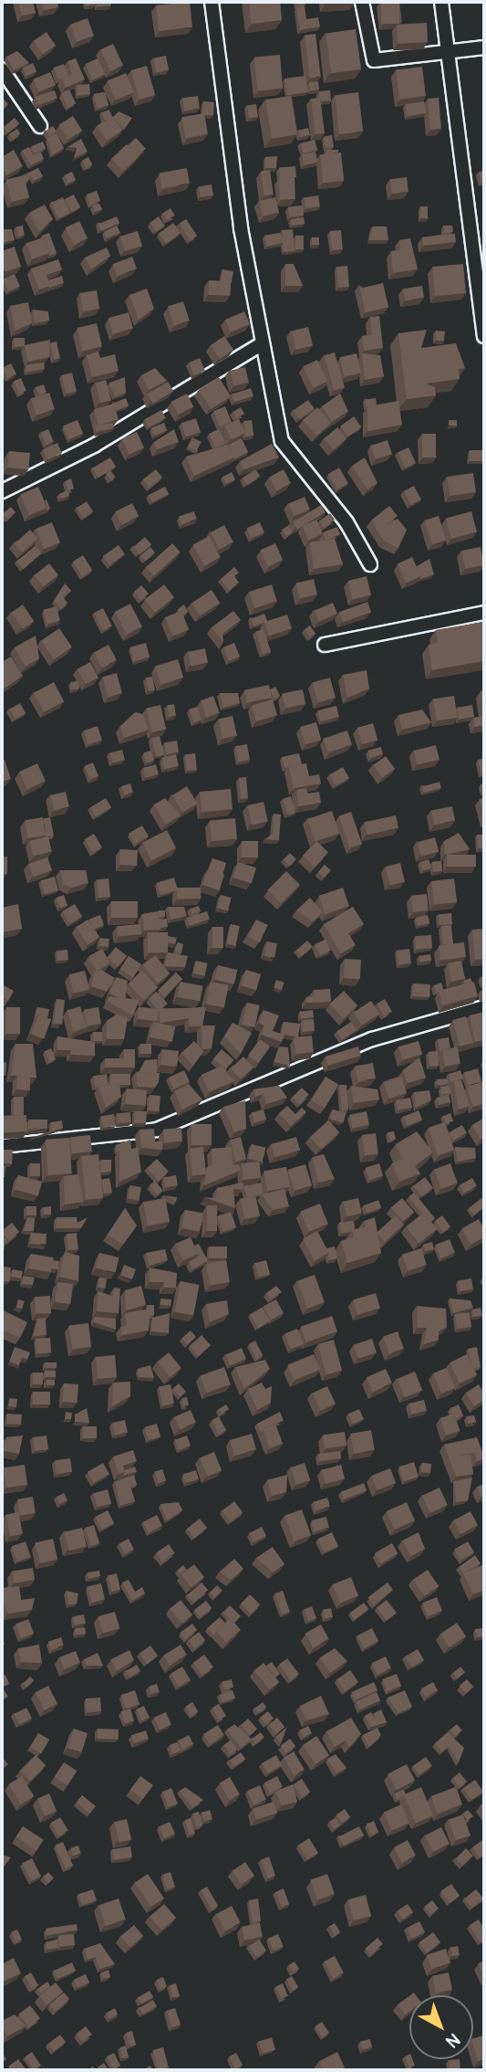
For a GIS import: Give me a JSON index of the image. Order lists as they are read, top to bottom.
{
  "north": "bottom right"
}
